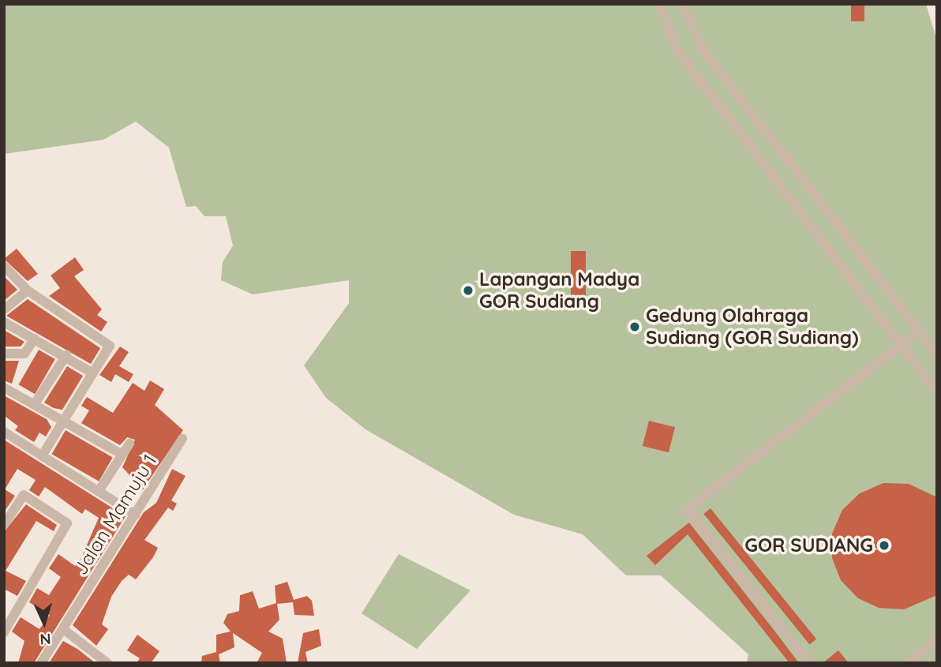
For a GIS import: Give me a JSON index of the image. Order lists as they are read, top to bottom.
{
  "streets": {
    "street": ["Jalan Mamuju 1"]
  },
  "places": ["Lapangan Madya GOR Sudiang", "Gedung Olahraga Sudiang (GOR Sudiang)", "GOR SUDIANG"],
  "north": "bottom"
}
